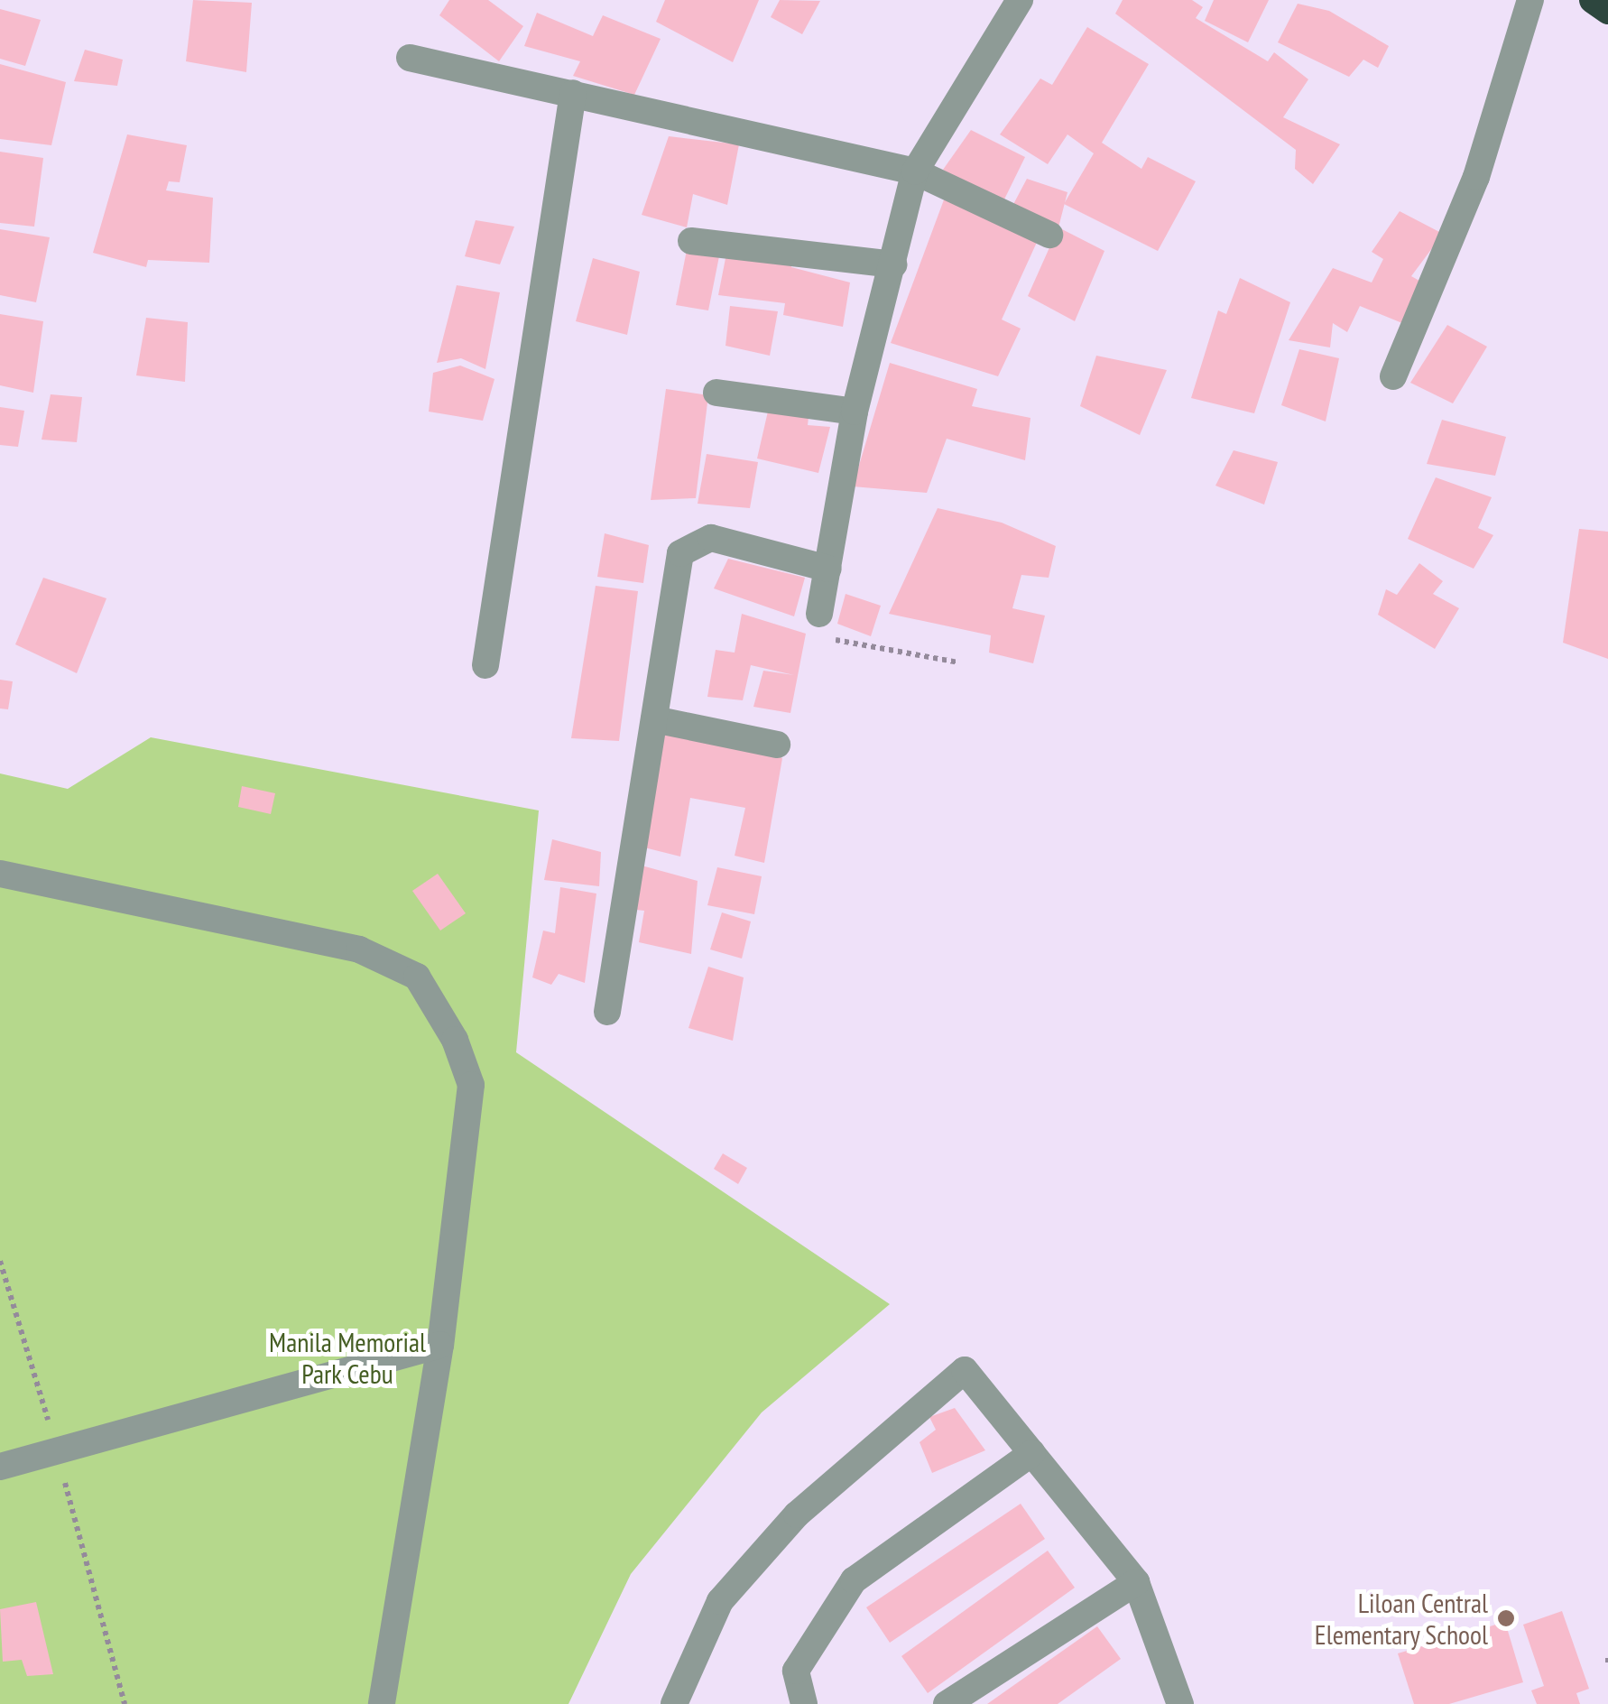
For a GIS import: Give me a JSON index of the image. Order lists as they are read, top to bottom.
{
  "parks": ["Manila Memorial Park Cebu"],
  "places": ["Liloan Central Elementary School"]
}
